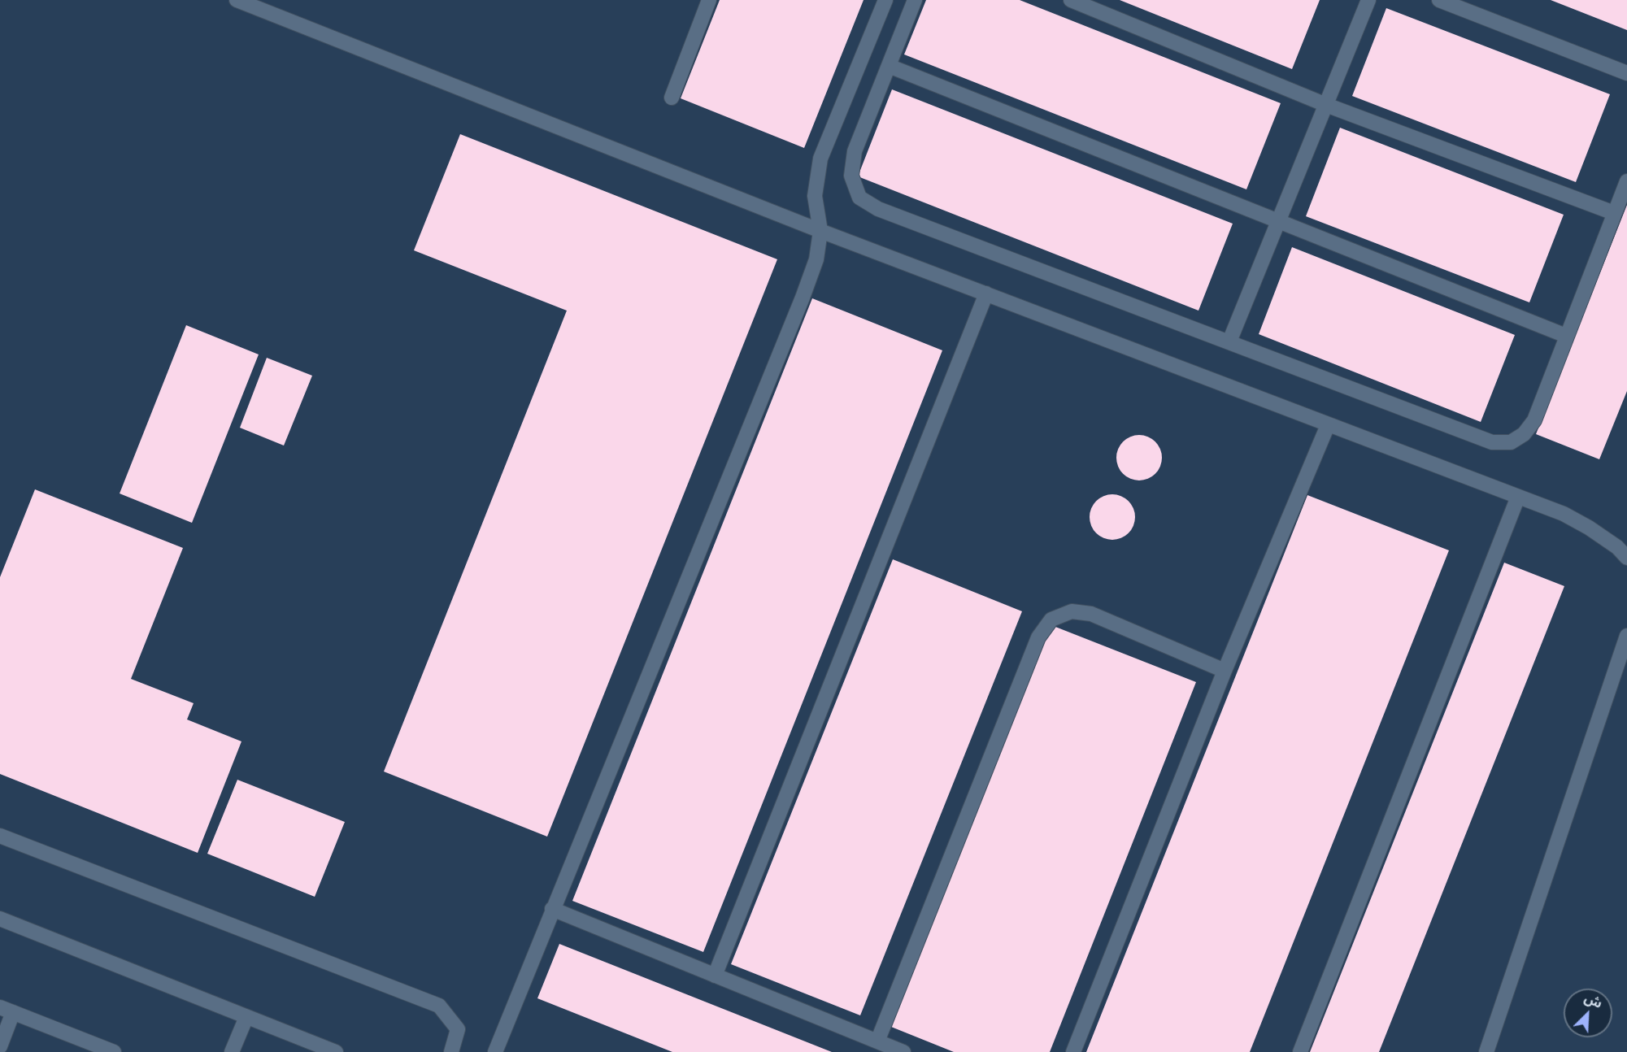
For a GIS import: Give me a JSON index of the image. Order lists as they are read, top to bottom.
{
  "north": "top right"
}
